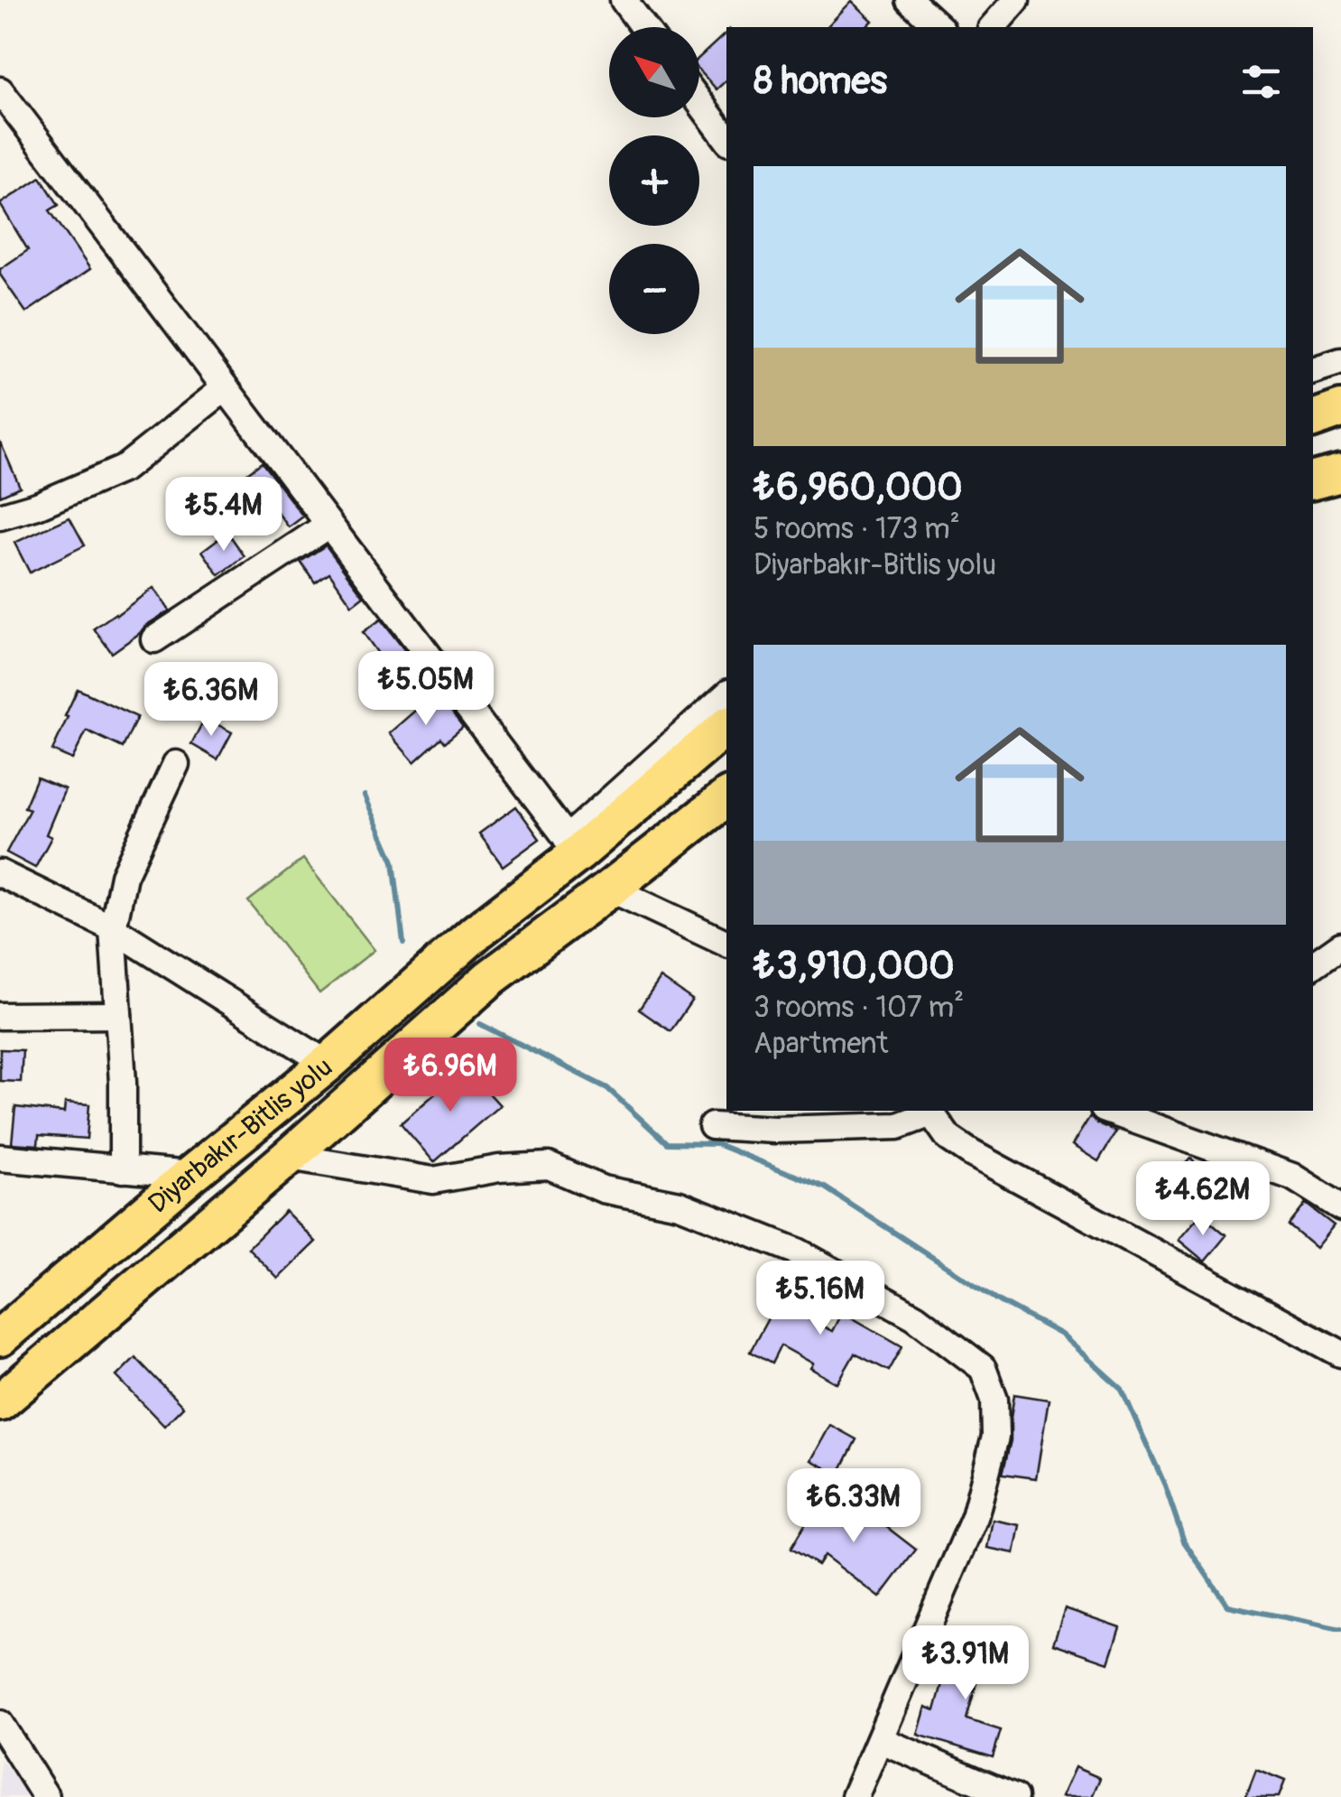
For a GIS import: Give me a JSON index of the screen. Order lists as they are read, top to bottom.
{
  "streets": {
    "highway": ["Diyarbakır-Bitlis yolu"]
  },
  "north": "top left",
  "page": {
    "map_buttons": ["+", "−"],
    "heading": "8 homes",
    "list": [
      {
        "name": "₺6,960,000",
        "note": "5 rooms · 173 m² · Diyarbakır-Bitlis yolu"
      },
      {
        "name": "₺3,910,000",
        "note": "3 rooms · 107 m² · Apartment"
      }
    ],
    "price": [
      "₺5.4M",
      "₺5.05M",
      "₺6.36M",
      "₺6.96M",
      "₺4.62M",
      "₺5.16M",
      "₺6.33M",
      "₺3.91M"
    ]
  }
}
